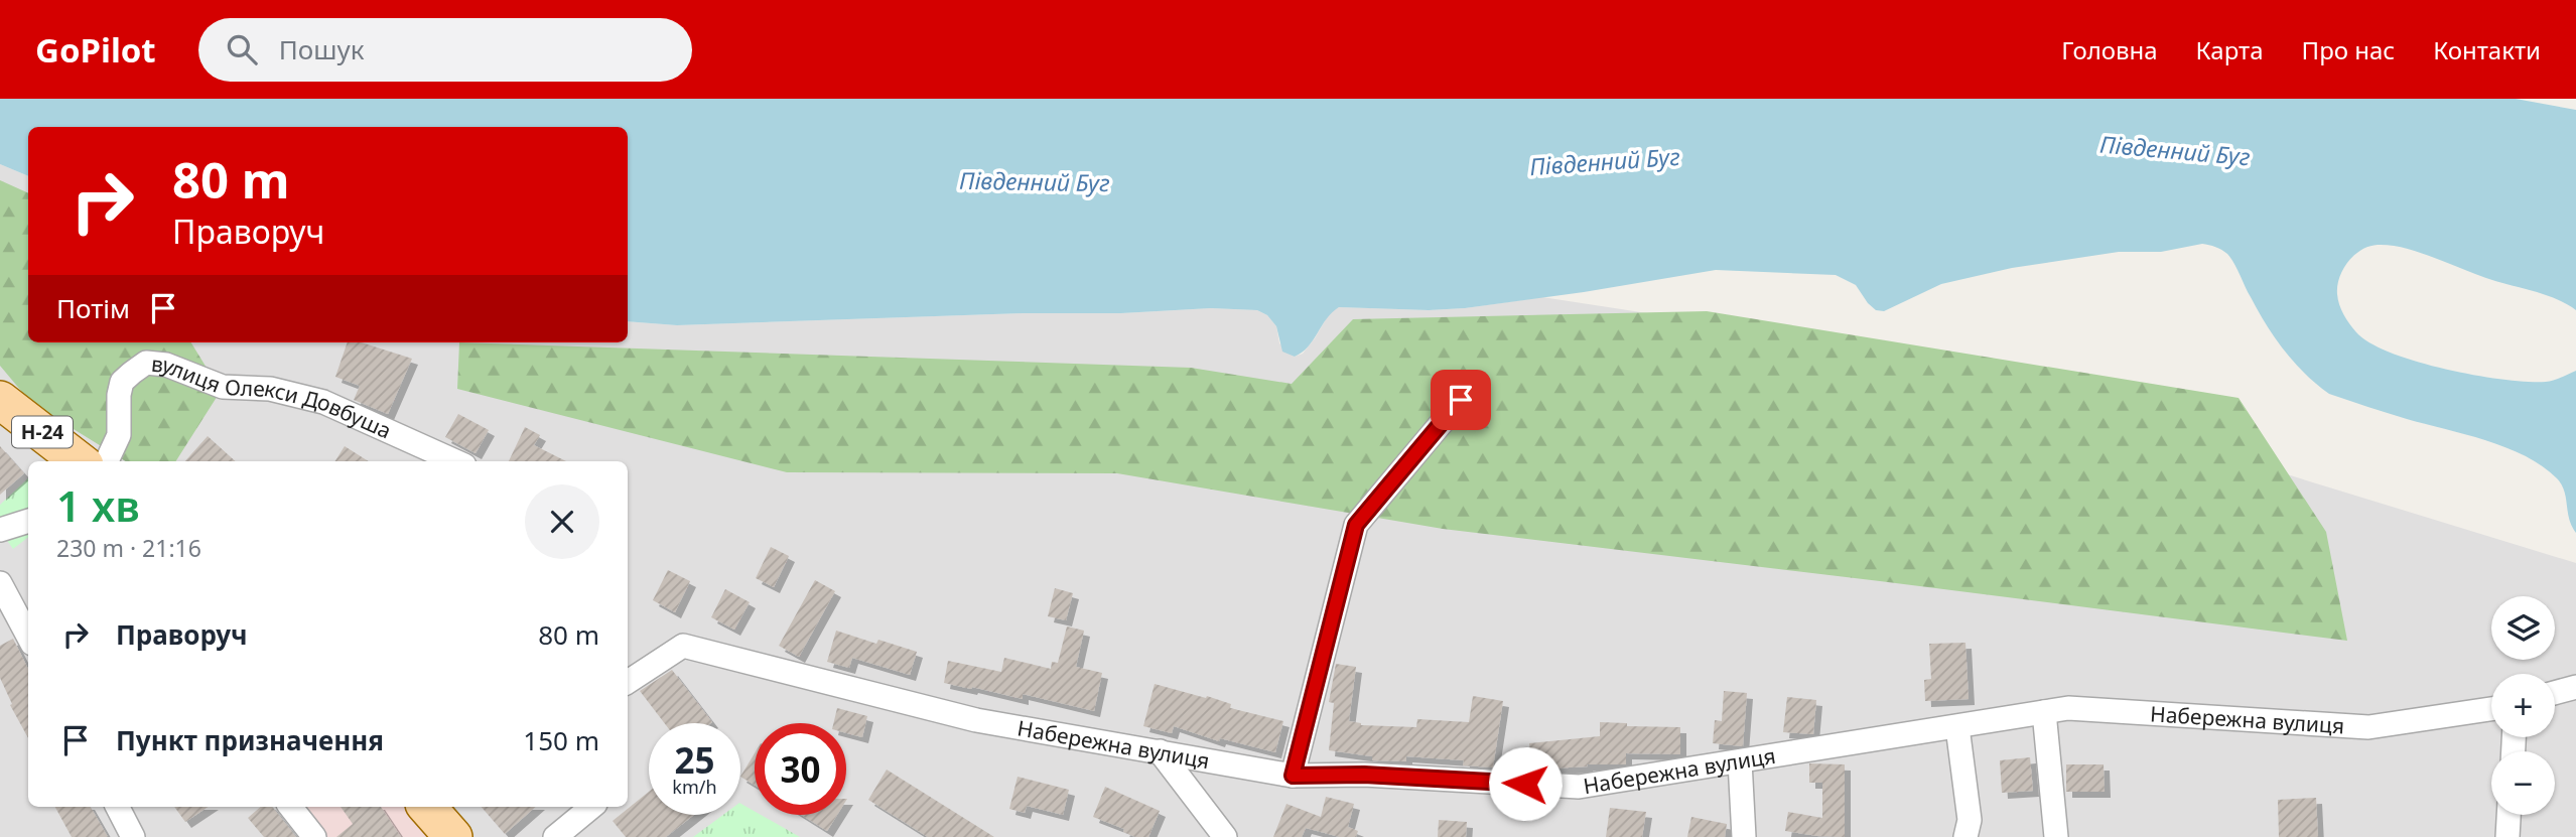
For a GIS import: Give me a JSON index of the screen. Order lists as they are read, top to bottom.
{
  "streets": {
    "main road": ["Н-24"],
    "street": ["вулиця Олекси Довбуша", "Набережна вулиця"]
  },
  "water": ["Південний Буг"],
  "page": {
    "header": "GoPilot",
    "search": "Пошук",
    "nav": [
      "Головна",
      "Карта",
      "Про нас",
      "Контакти"
    ],
    "turn": ["80 m", "Праворуч"],
    "then": "Потім",
    "heading": ["1 хв", "230 m · 21:16"],
    "list": [
      {
        "name": "Праворуч",
        "value": "80 m"
      },
      {
        "name": "Пункт призначення",
        "value": "150 m"
      }
    ],
    "map_buttons": ["+", "−"],
    "speed": "25 km/h",
    "limit": "30"
  }
}
